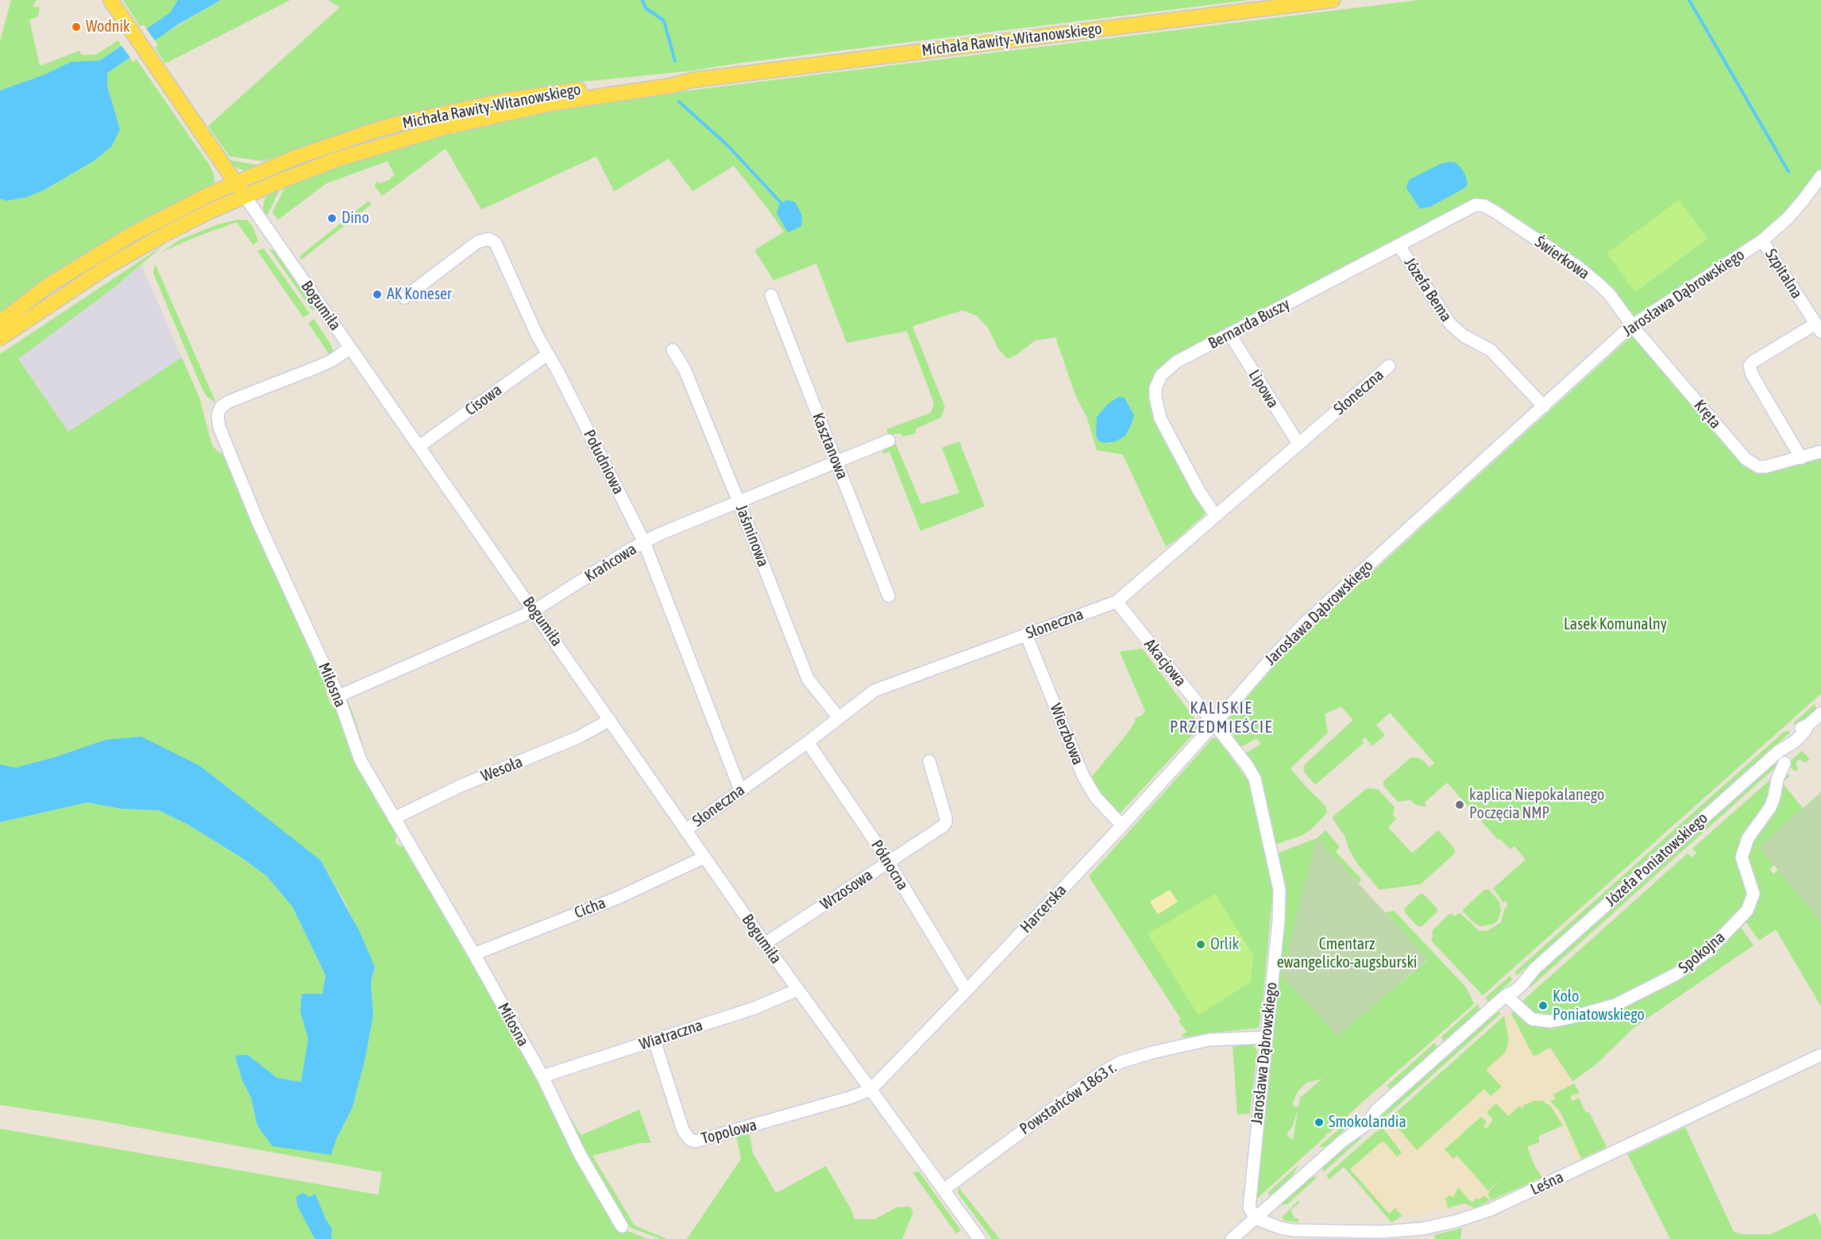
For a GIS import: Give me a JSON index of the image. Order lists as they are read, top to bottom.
{
  "streets": {
    "main road": ["Michała Rawity-Witanowskiego", "Bogumiła"],
    "street": [
      "Świerkowa",
      "Szpitalna",
      "Józefa Bema",
      "Jarosława Dąbrowskiego",
      "Bernarda Buszy",
      "Lipowa",
      "Słoneczna",
      "Cisowa",
      "Kręta",
      "Kasztanowa",
      "Południowa",
      "Jaśminowa",
      "Krańcowa",
      "Akacjowa",
      "Miłosna",
      "Wierzbowa",
      "Wesoła",
      "Józefa Poniatowskiego",
      "Północna",
      "Wrzosowa",
      "Cicha",
      "Harcerska",
      "Spokojna",
      "Wiatraczna",
      "Powstańców 1863 r.",
      "Topolowa",
      "Leśna"
    ]
  },
  "crossings": [
    ["Michała Rawity-Witanowskiego", "Bogumiła"],
    ["Świerkowa", "Jarosława Dąbrowskiego"],
    ["Świerkowa", "Bernarda Buszy"],
    ["Świerkowa", "Kręta"],
    ["Szpitalna", "Jarosława Dąbrowskiego"],
    ["Józefa Bema", "Jarosława Dąbrowskiego"],
    ["Józefa Bema", "Bernarda Buszy"],
    ["Jarosława Dąbrowskiego", "Kręta"],
    ["Jarosława Dąbrowskiego", "Akacjowa"],
    ["Jarosława Dąbrowskiego", "Józefa Poniatowskiego"],
    ["Jarosława Dąbrowskiego", "Harcerska"],
    ["Jarosława Dąbrowskiego", "Powstańców 1863 r."],
    ["Jarosława Dąbrowskiego", "Leśna"],
    ["Bogumiła", "Słoneczna"],
    ["Bogumiła", "Cisowa"],
    ["Bogumiła", "Krańcowa"],
    ["Bogumiła", "Miłosna"],
    ["Bogumiła", "Wesoła"],
    ["Bogumiła", "Wrzosowa"],
    ["Bogumiła", "Cicha"],
    ["Bogumiła", "Harcerska"],
    ["Bogumiła", "Wiatraczna"],
    ["Bogumiła", "Powstańców 1863 r."],
    ["Bogumiła", "Topolowa"],
    ["Bernarda Buszy", "Lipowa"],
    ["Bernarda Buszy", "Słoneczna"],
    ["Lipowa", "Słoneczna"],
    ["Słoneczna", "Południowa"],
    ["Słoneczna", "Jaśminowa"],
    ["Słoneczna", "Akacjowa"],
    ["Słoneczna", "Wierzbowa"],
    ["Słoneczna", "Północna"],
    ["Cisowa", "Południowa"],
    ["Kasztanowa", "Krańcowa"],
    ["Południowa", "Krańcowa"],
    ["Jaśminowa", "Krańcowa"],
    ["Krańcowa", "Miłosna"],
    ["Akacjowa", "Harcerska"],
    ["Miłosna", "Wesoła"],
    ["Miłosna", "Cicha"],
    ["Miłosna", "Wiatraczna"],
    ["Wierzbowa", "Harcerska"],
    ["Józefa Poniatowskiego", "Spokojna"],
    ["Józefa Poniatowskiego", "Leśna"],
    ["Północna", "Wrzosowa"],
    ["Północna", "Harcerska"],
    ["Harcerska", "Topolowa"],
    ["Wiatraczna", "Topolowa"]
  ],
  "districts": ["KALISKIE PRZEDMIEŚCIE"],
  "parks": ["Lasek Komunalny", "Cmentarz ewangelicko-augsburski"],
  "places": [
    "Wodnik",
    "Dino",
    "AK Koneser",
    "kaplica Niepokalanego Poczęcia NMP",
    "Orlik",
    "Koło Poniatowskiego",
    "Smokolandia"
  ]
}
